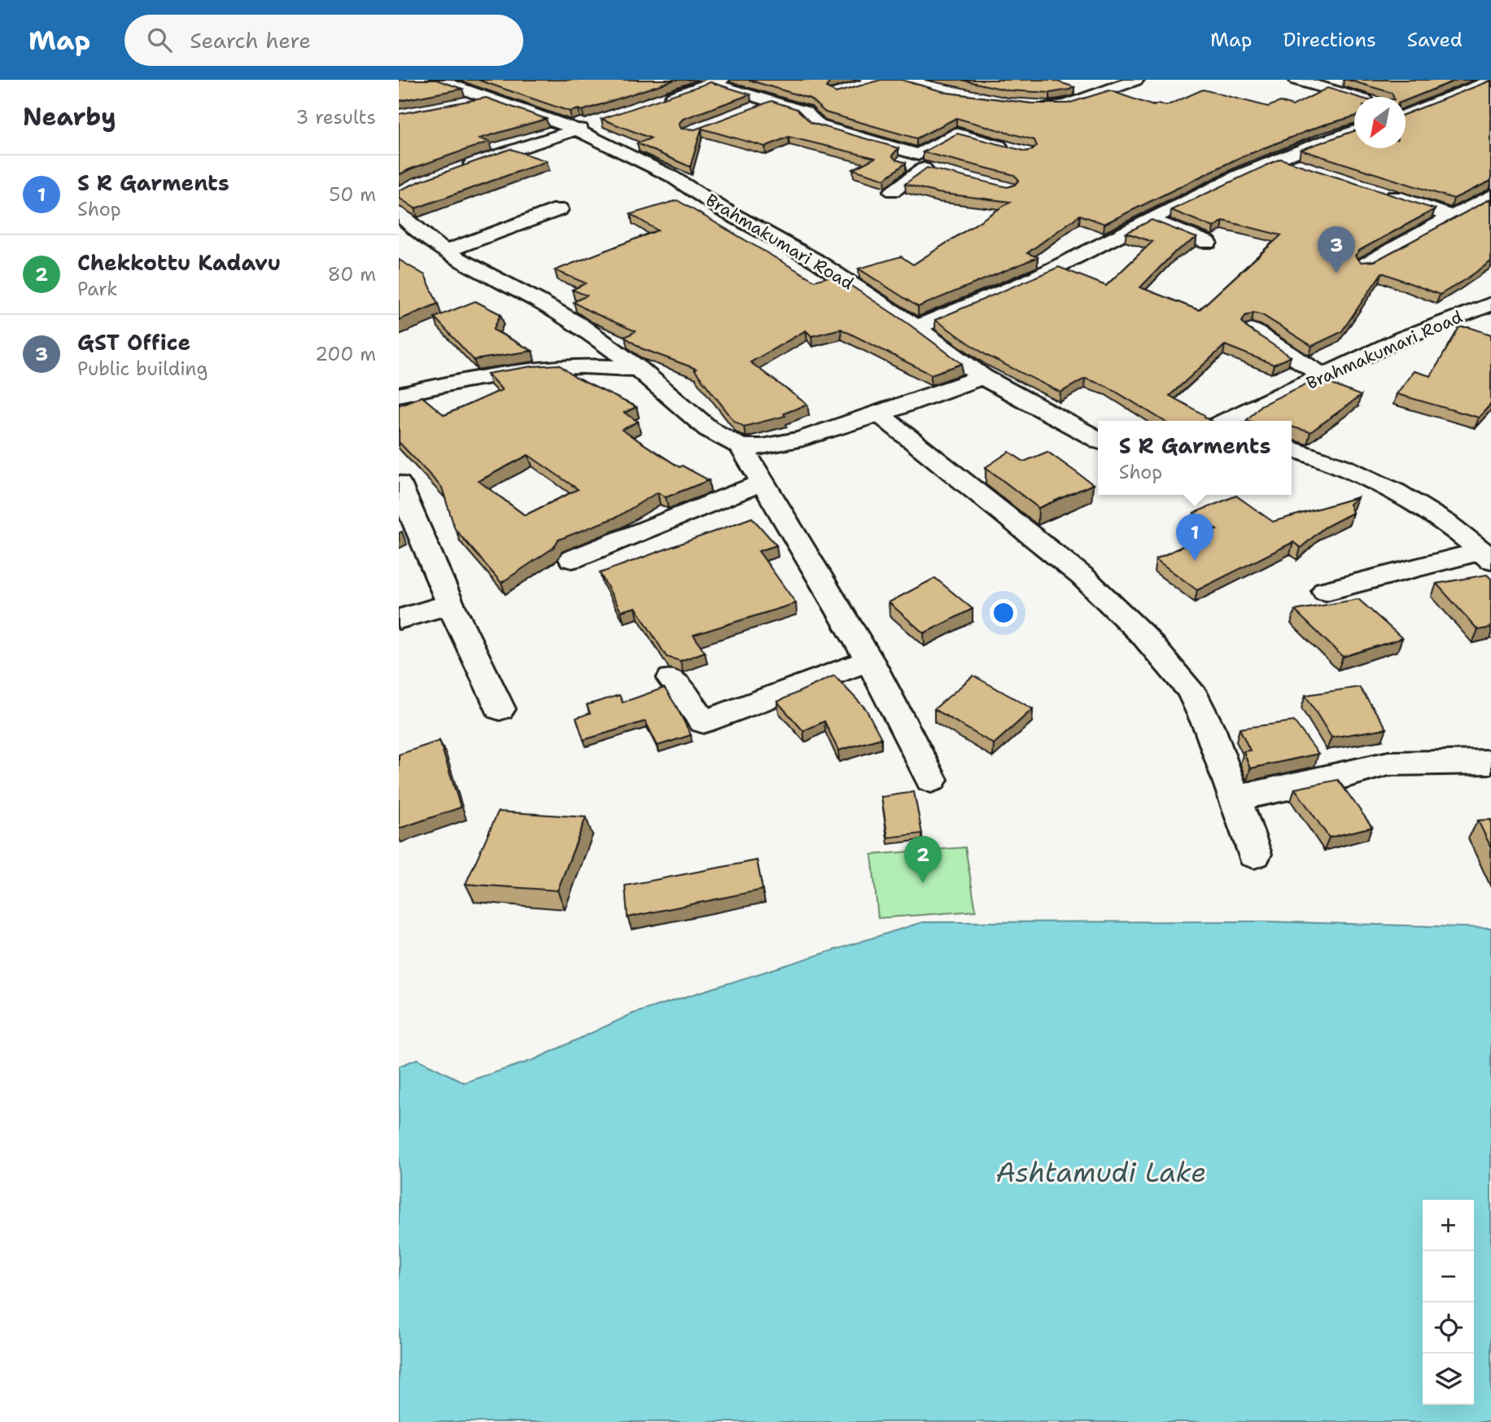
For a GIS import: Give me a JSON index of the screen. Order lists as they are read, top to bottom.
{
  "streets": {
    "street": ["Brahmakumari Road"]
  },
  "water": ["Ashtamudi Lake"],
  "north": "bottom left",
  "page": {
    "header": "Map",
    "search": "Search here",
    "nav": ["Map", "Directions", "Saved"],
    "heading": ["Nearby", "3 results"],
    "list": [
      {
        "mark": "1",
        "name": "S R Garments",
        "note": "Shop",
        "value": "50 m"
      },
      {
        "mark": "2",
        "name": "Chekkottu Kadavu",
        "note": "Park",
        "value": "80 m"
      },
      {
        "mark": "3",
        "name": "GST Office",
        "note": "Public building",
        "value": "200 m"
      }
    ],
    "pins": ["3", "1", "2"],
    "popup": ["S R Garments", "Shop"],
    "map_buttons": ["+", "−"]
  }
}
